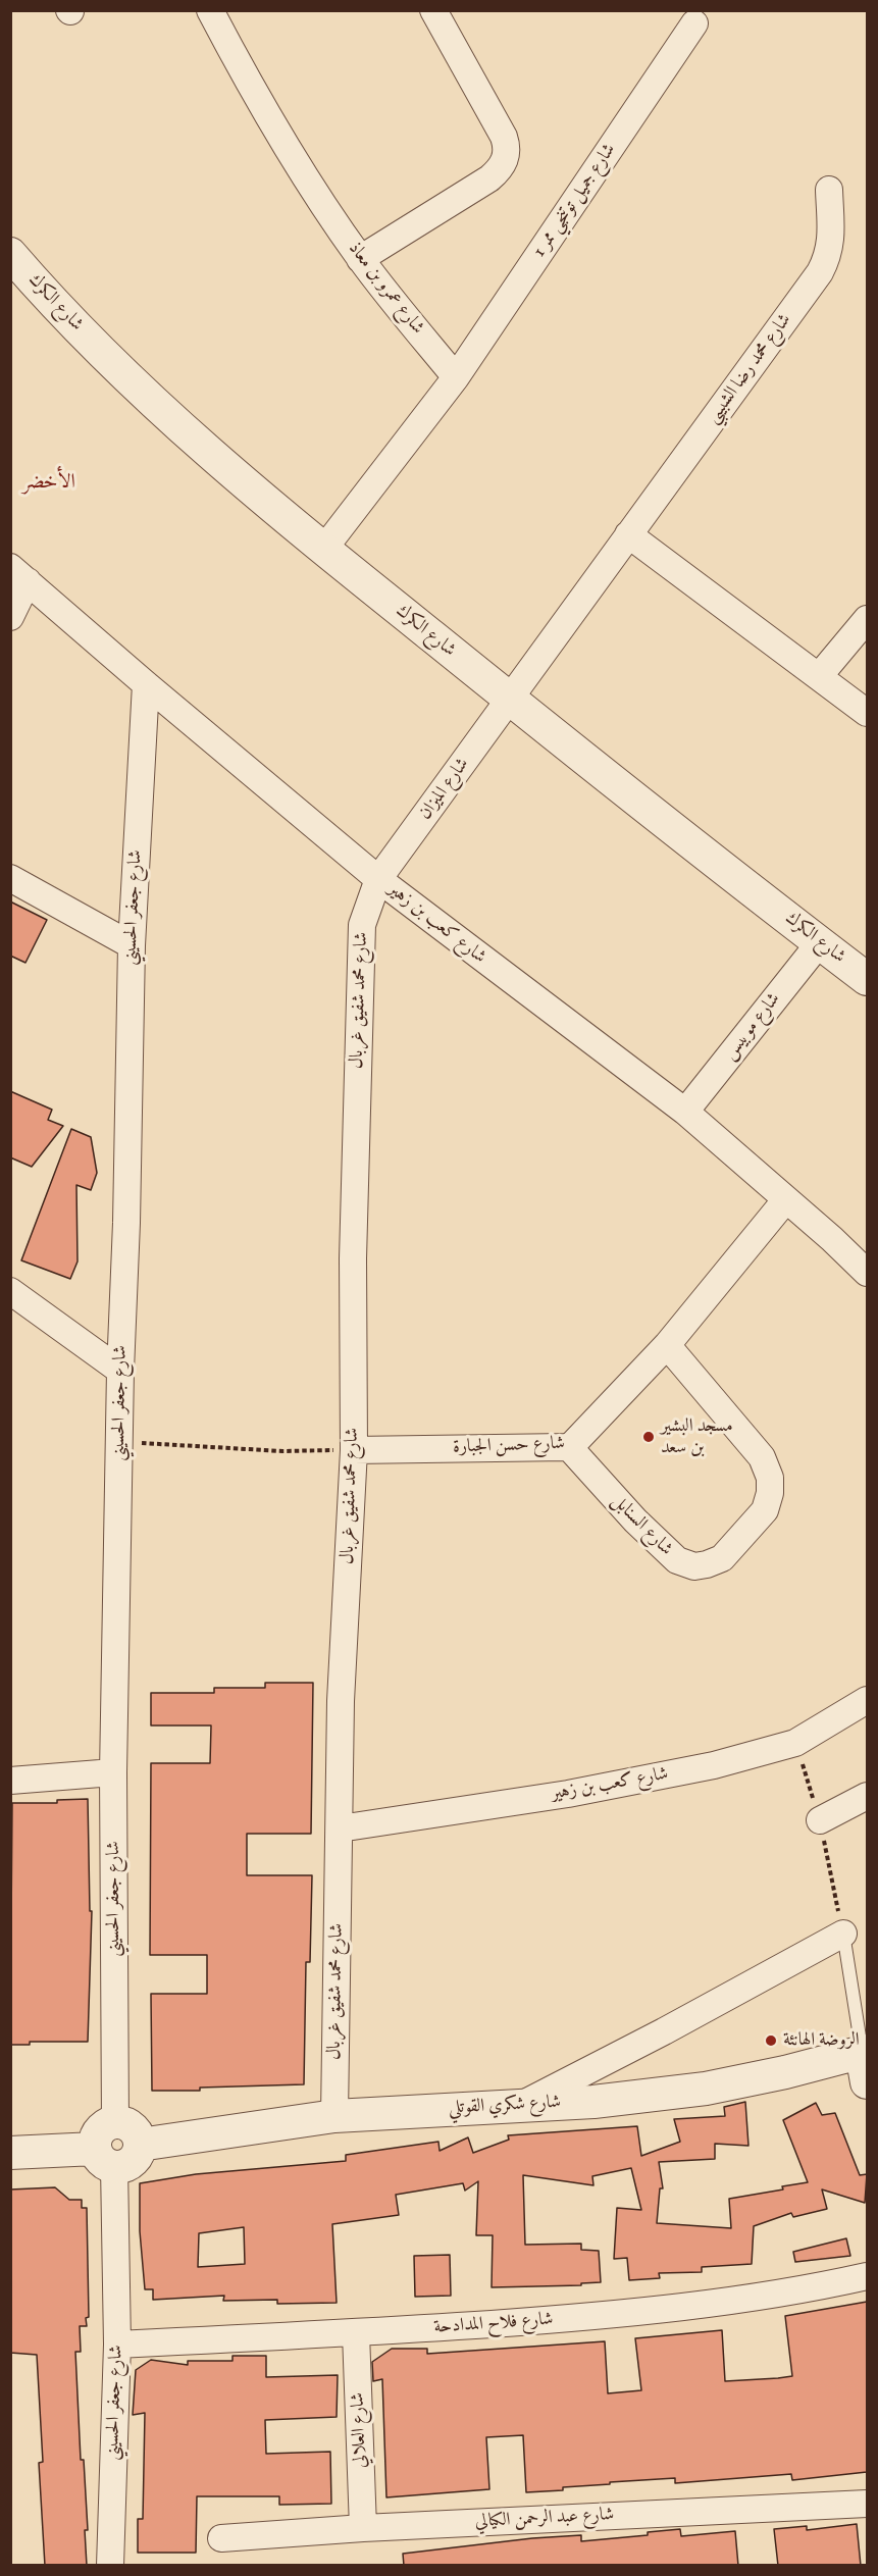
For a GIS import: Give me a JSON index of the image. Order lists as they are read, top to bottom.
{
  "streets": {
    "street": [
      "شارع جميل توتنجي ممر 1",
      "شارع عمرو بن معاذ",
      "شارع الكرك",
      "شارع محمد رضا الشبيبي",
      "شارع الميزان",
      "شارع جعفر الحسيني",
      "شارع كعب بن زهير",
      "شارع محمد شفيق غربال",
      "شارع موبيس",
      "شارع حسن الجبارة",
      "شارع السنابل",
      "شارع شكري القوتلي",
      "شارع فلاح المدادحة",
      "شارع العلالي",
      "شارع عبد الرحمن الكيالي"
    ]
  },
  "crossings": [
    ["شارع جميل توتنجي ممر 1", "شارع عمرو بن معاذ"],
    ["شارع الكرك", "شارع محمد رضا الشبيبي"],
    ["شارع الكرك", "شارع الميزان"],
    ["شارع الكرك", "شارع موبيس"],
    ["شارع محمد رضا الشبيبي", "شارع الميزان"],
    ["شارع الميزان", "شارع كعب بن زهير"],
    ["شارع الميزان", "شارع محمد شفيق غربال"],
    ["شارع جعفر الحسيني", "شارع كعب بن زهير"],
    ["شارع جعفر الحسيني", "شارع شكري القوتلي"],
    ["شارع جعفر الحسيني", "شارع فلاح المدادحة"],
    ["شارع كعب بن زهير", "شارع محمد شفيق غربال"],
    ["شارع كعب بن زهير", "شارع موبيس"],
    ["شارع كعب بن زهير", "شارع حسن الجبارة"],
    ["شارع محمد شفيق غربال", "شارع حسن الجبارة"],
    ["شارع محمد شفيق غربال", "شارع شكري القوتلي"],
    ["شارع حسن الجبارة", "شارع السنابل"],
    ["شارع فلاح المدادحة", "شارع العلالي"],
    ["شارع العلالي", "شارع عبد الرحمن الكيالي"]
  ],
  "districts": ["الأخضر"],
  "places": ["مسجد البشير بن سعد", "الروضة الهانئة"]
}
